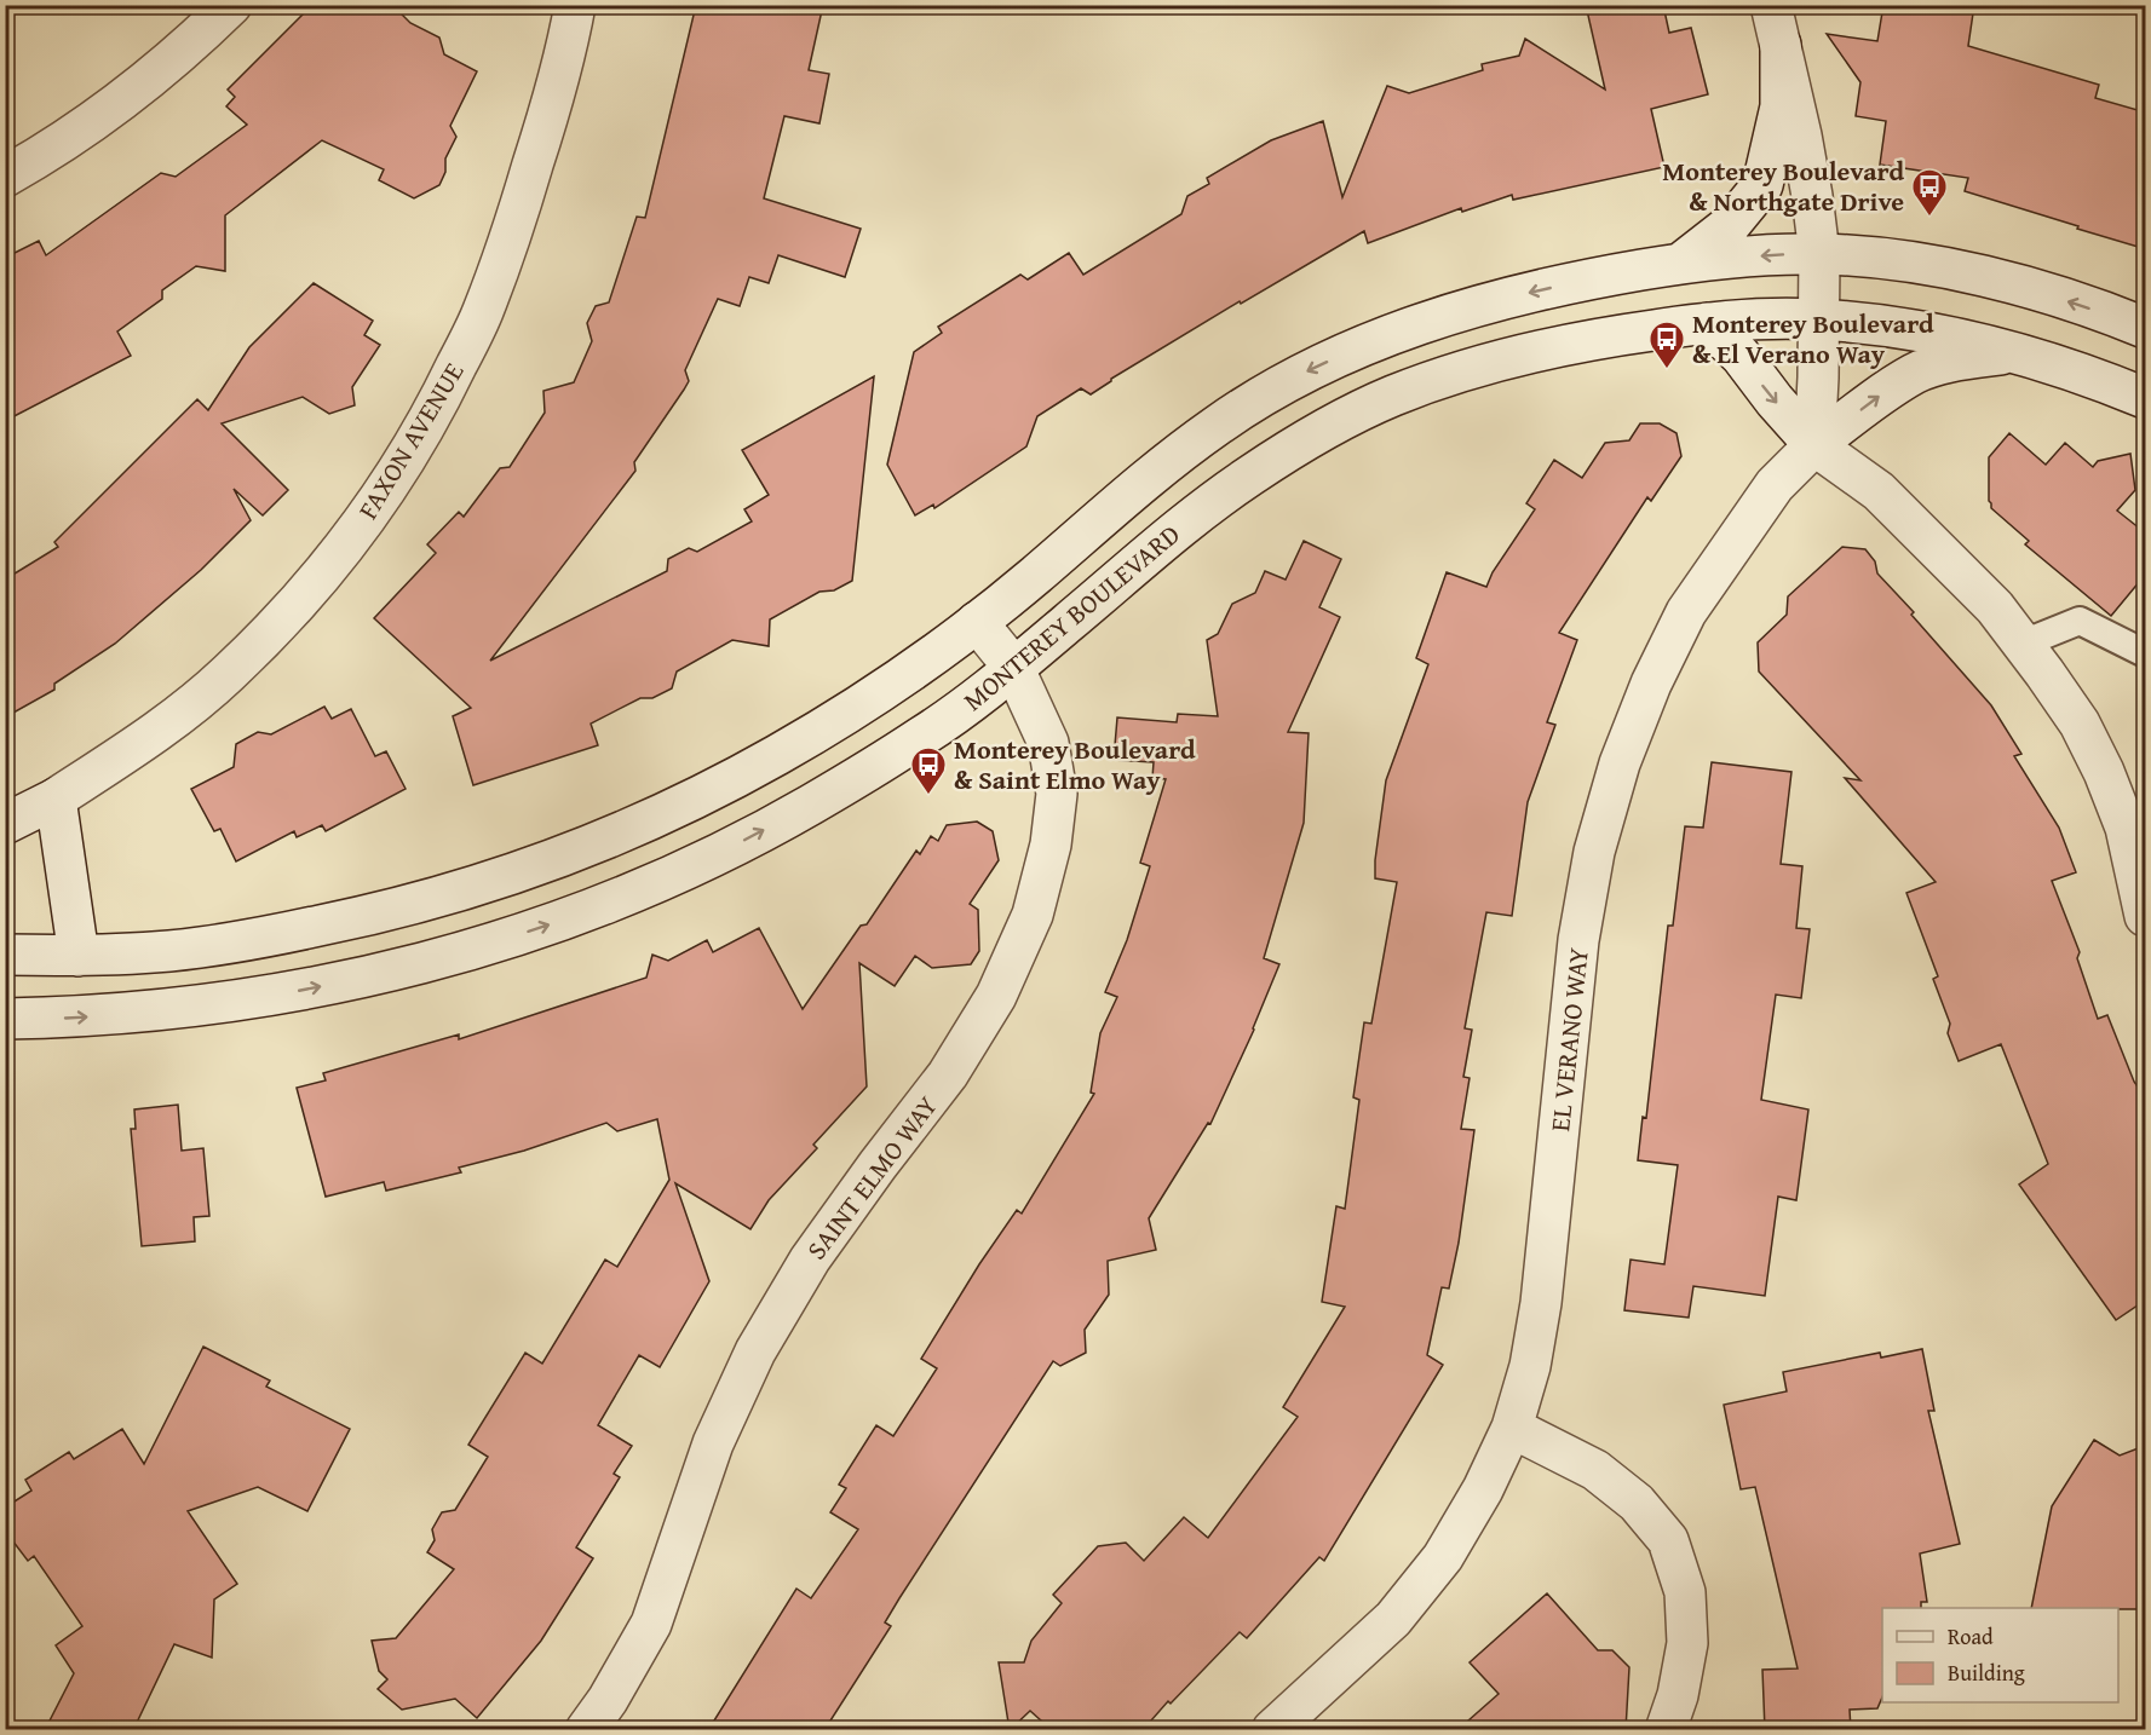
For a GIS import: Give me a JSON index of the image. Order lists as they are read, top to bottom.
{
  "streets": {
    "main road": [
      "FAXON AVENUE",
      "MONTEREY BOULEVARD",
      "EL VERANO WAY",
      "SAINT ELMO WAY"
    ]
  },
  "crossings": [
    ["MONTEREY BOULEVARD", "EL VERANO WAY"],
    ["MONTEREY BOULEVARD", "SAINT ELMO WAY"]
  ],
  "places": {
    "bus stop": ["Monterey Boulevard & Northgate Drive", "Monterey Boulevard & El Verano Way", "Monterey Boulevard & Saint Elmo Way"]
  },
  "legend": ["Road", "Building"]
}
